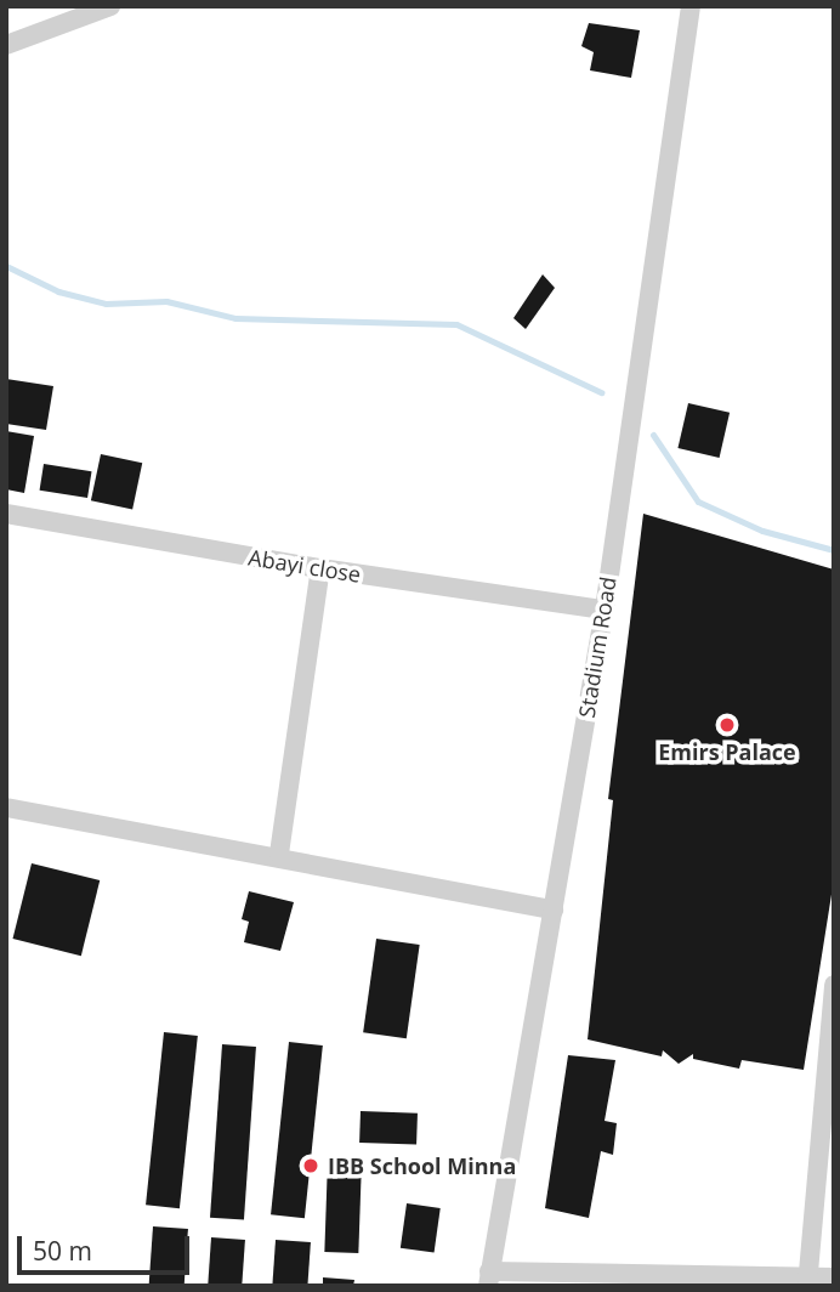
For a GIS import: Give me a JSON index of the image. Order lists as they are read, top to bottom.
{
  "streets": {
    "street": ["Abayi close", "Stadium Road"]
  },
  "crossings": [
    ["Abayi close", "Stadium Road"]
  ],
  "places": ["Emirs Palace", "IBB School Minna"],
  "scale_bar": "50 m"
}
